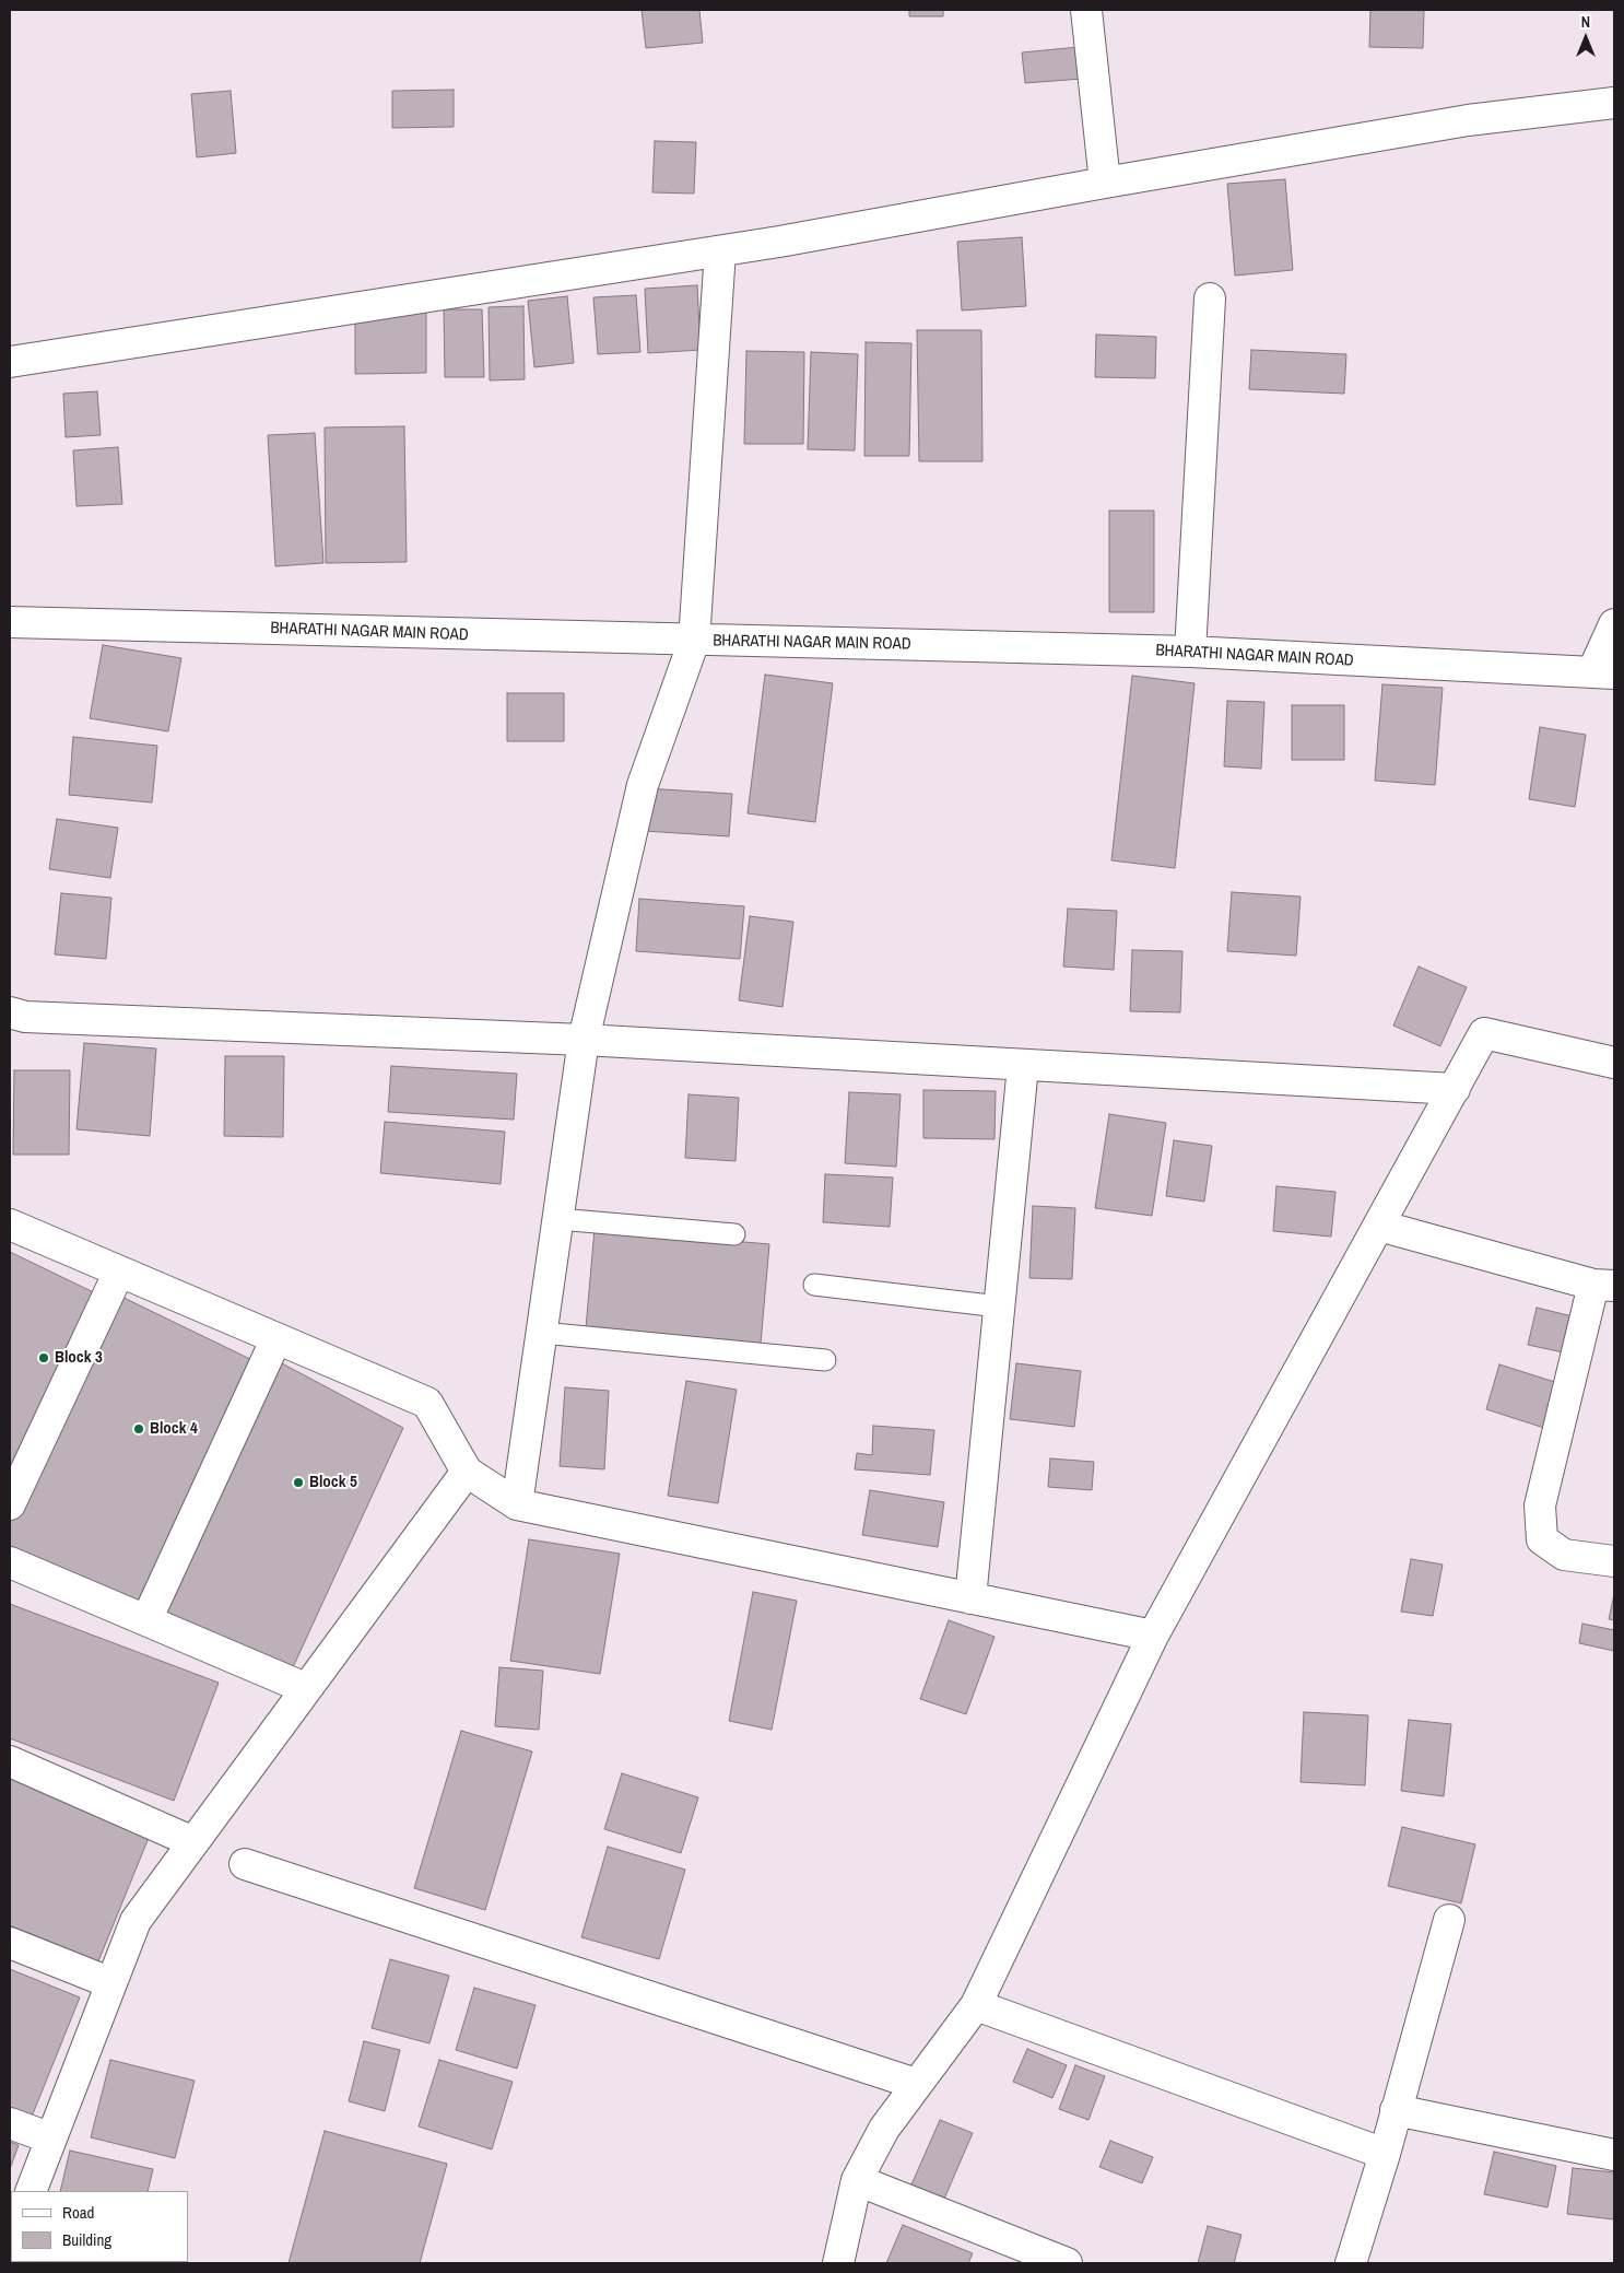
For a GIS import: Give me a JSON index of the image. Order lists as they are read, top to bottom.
{
  "streets": {
    "street": ["BHARATHI NAGAR MAIN ROAD"]
  },
  "places": ["Block 3", "Block 4", "Block 5"],
  "legend": ["Road", "Building"],
  "north": "top"
}
